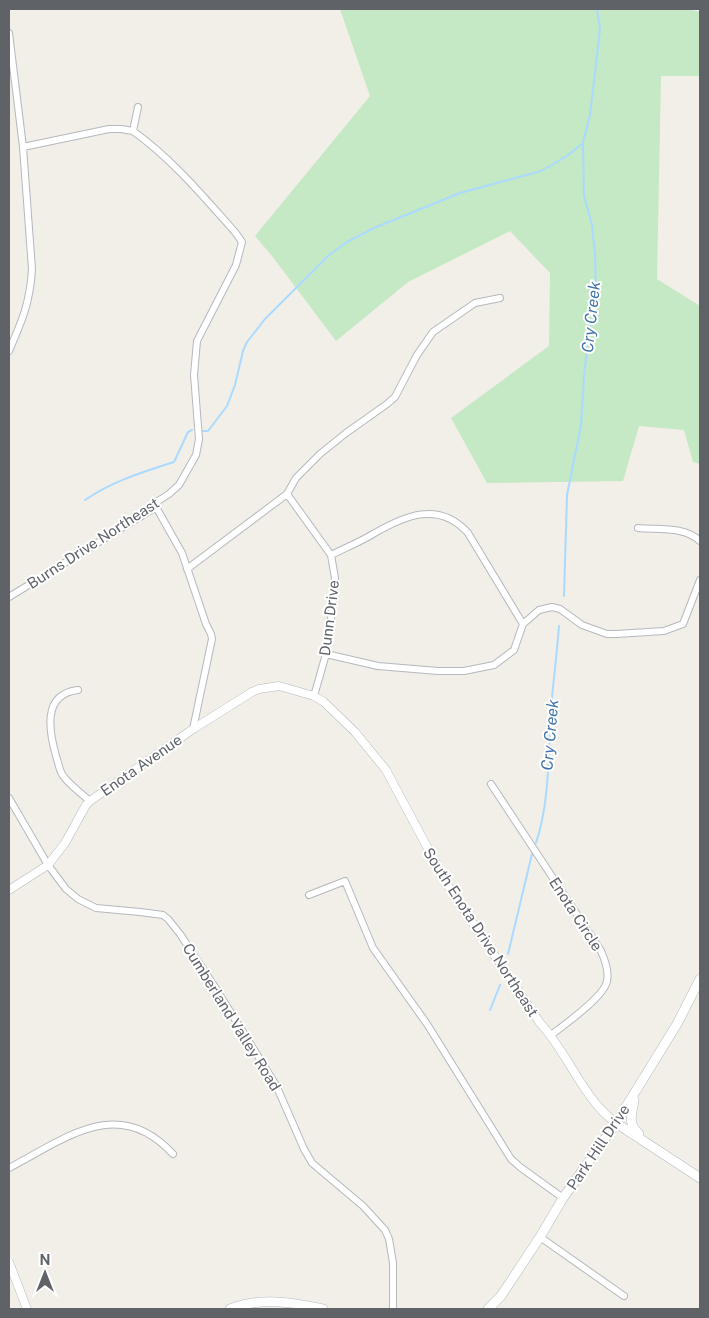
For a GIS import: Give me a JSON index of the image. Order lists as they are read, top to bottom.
{
  "streets": {
    "main road": ["South Enota Drive Northeast", "Park Hill Drive"],
    "street": [
      "Burns Drive Northeast",
      "Dunn Drive",
      "Enota Avenue",
      "Enota Circle",
      "Cumberland Valley Road"
    ]
  },
  "crossings": [
    ["Burns Drive Northeast", "Enota Avenue"],
    ["Dunn Drive", "South Enota Drive Northeast"],
    ["Enota Avenue", "South Enota Drive Northeast"],
    ["Enota Avenue", "Cumberland Valley Road"],
    ["Enota Circle", "South Enota Drive Northeast"],
    ["South Enota Drive Northeast", "Park Hill Drive"]
  ],
  "water": ["Cry Creek"],
  "north": "top"
}
